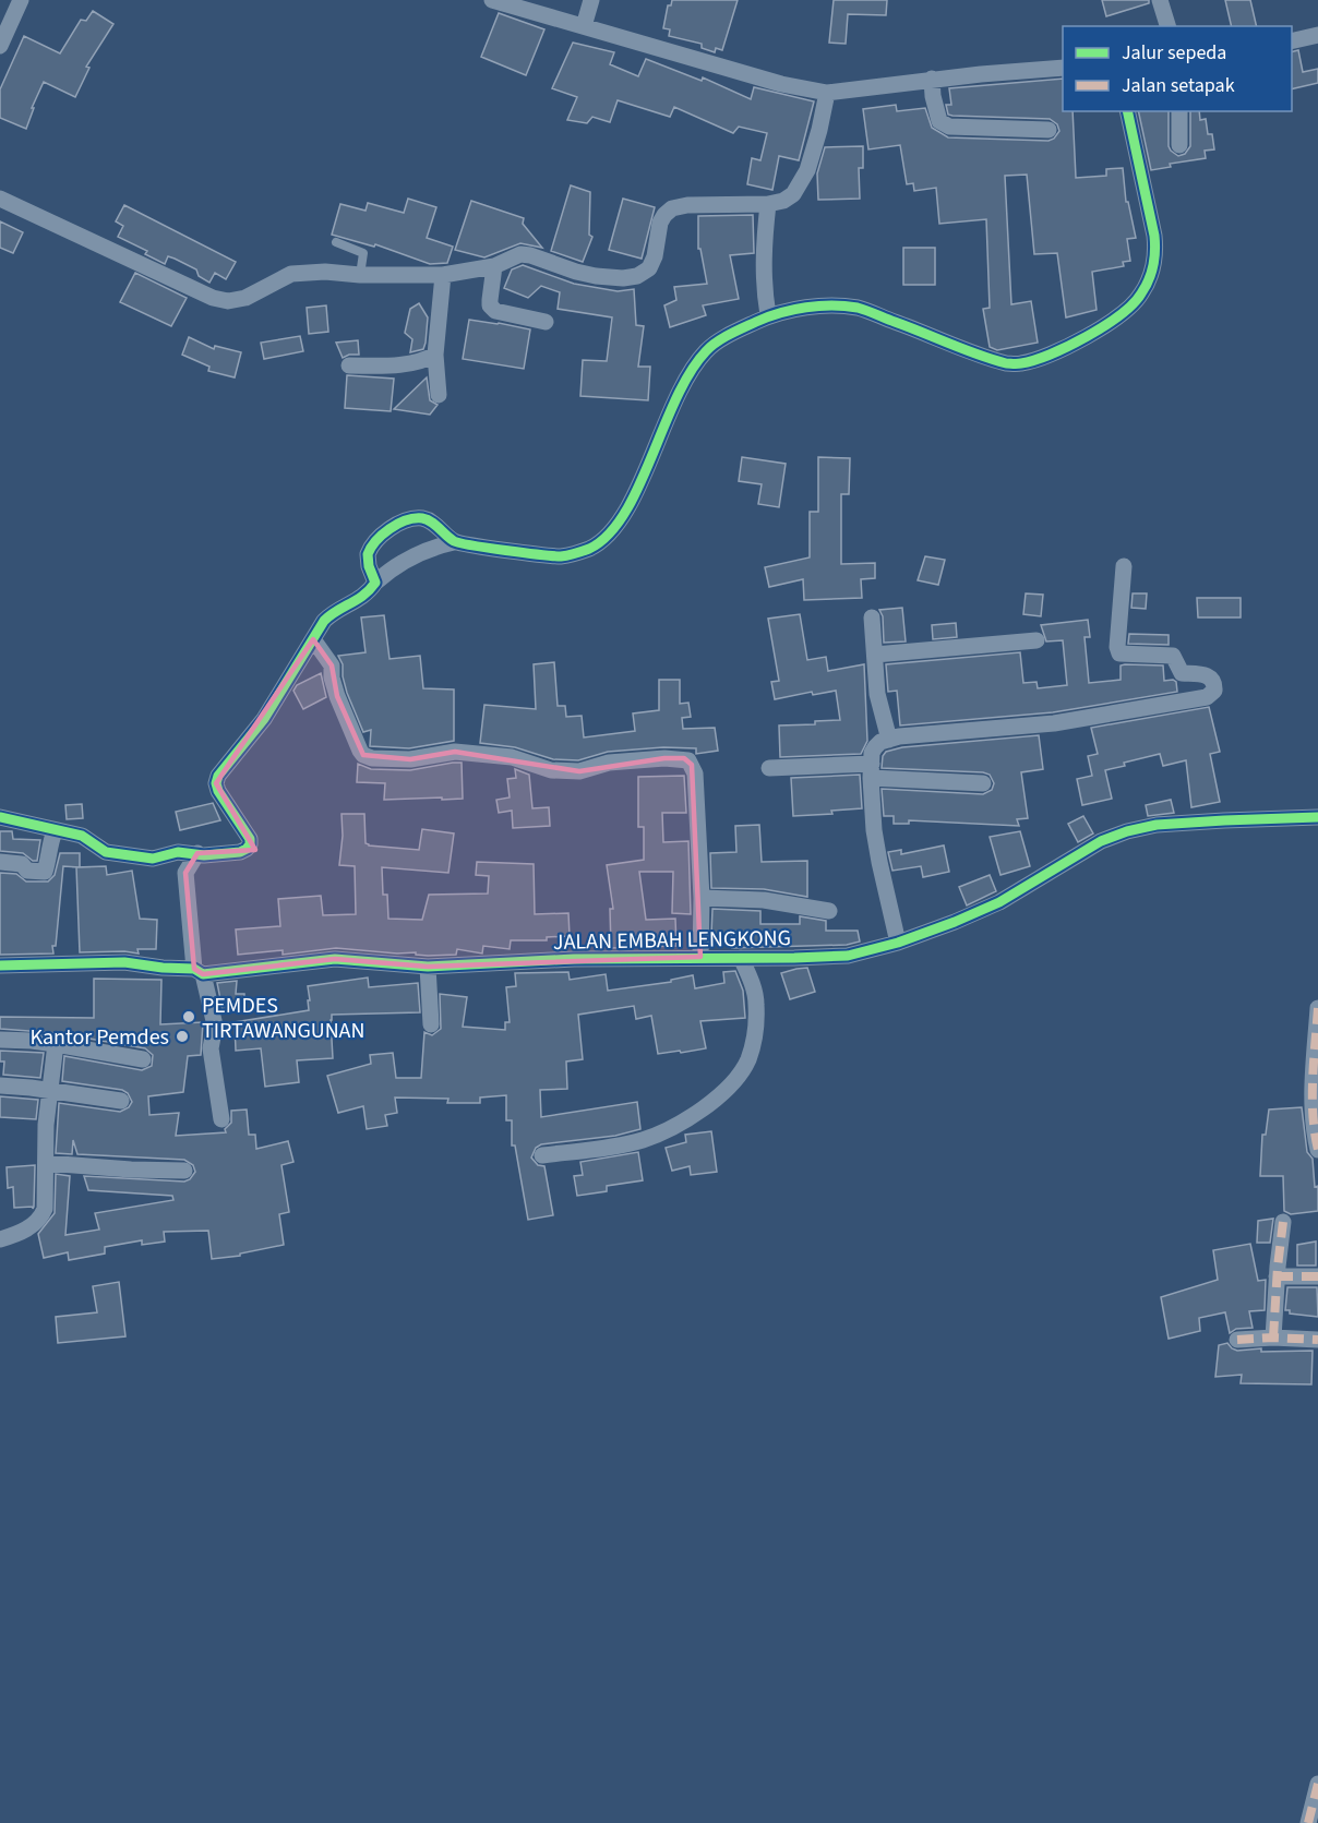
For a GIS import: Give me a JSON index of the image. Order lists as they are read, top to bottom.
{
  "streets": {
    "street": ["JALAN EMBAH LENGKONG"]
  },
  "places": ["PEMDES TIRTAWANGUNAN", "Kantor Pemdes"],
  "legend": ["Jalur sepeda", "Jalan setapak"]
}
